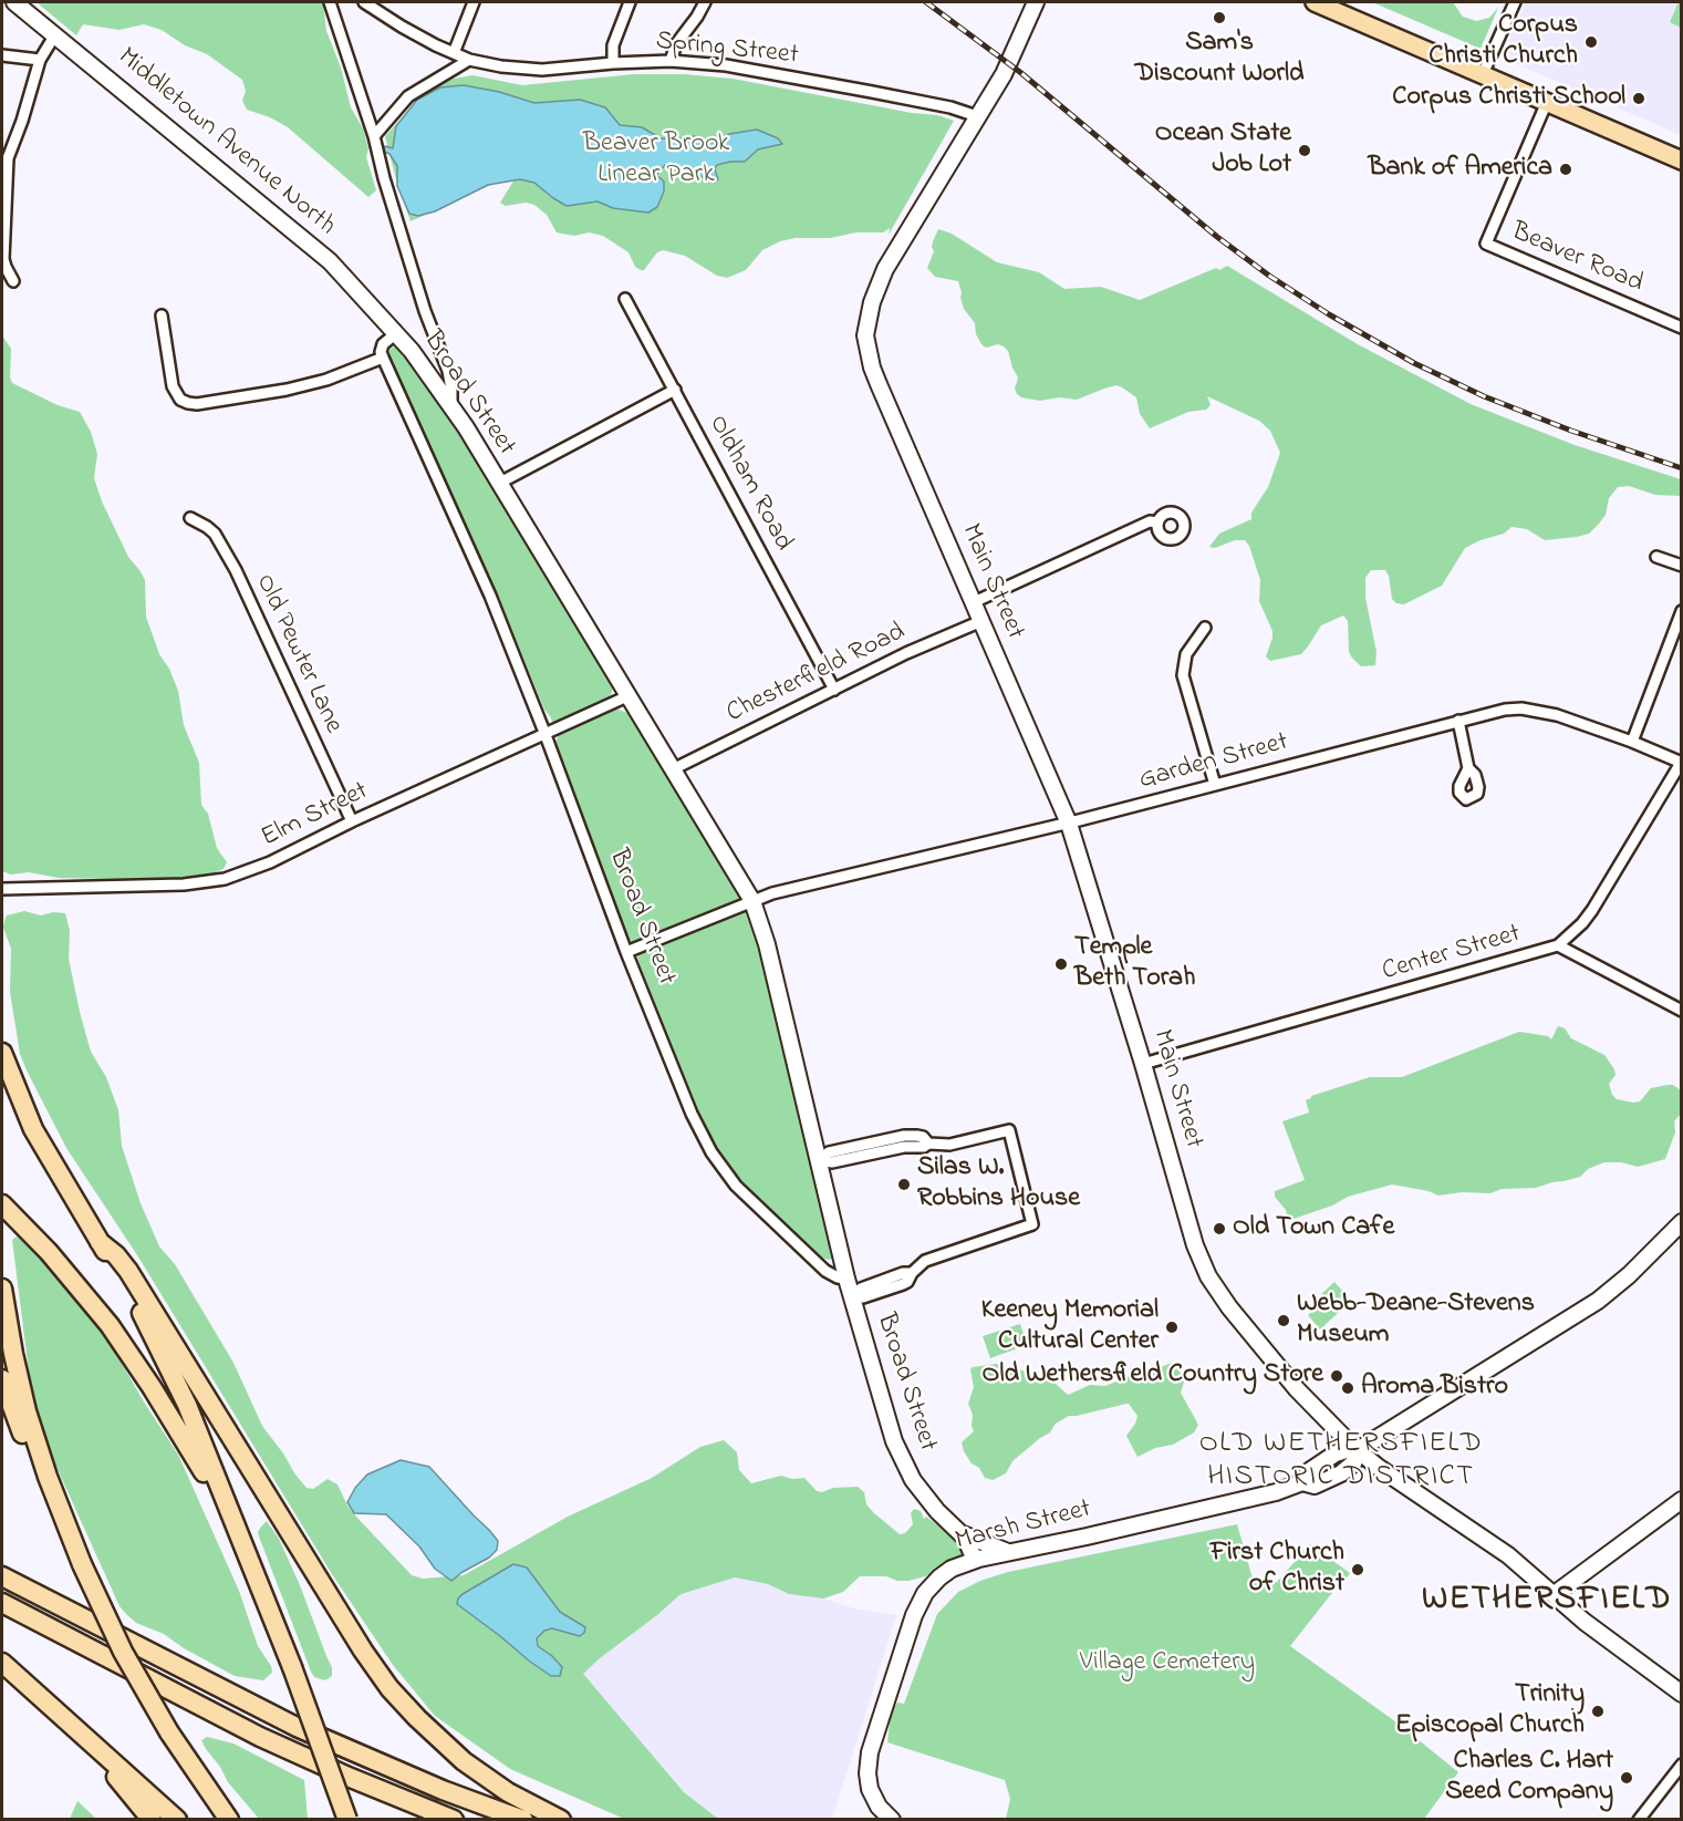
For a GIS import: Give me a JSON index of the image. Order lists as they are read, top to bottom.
{
  "streets": {
    "street": [
      "Spring Street",
      "Middletown Avenue North",
      "Beaver Road",
      "Broad Street",
      "Oldham Road",
      "Main Street",
      "Old Pewter Lane",
      "Chesterfield Road",
      "Garden Street",
      "Elm Street",
      "Center Street",
      "Marsh Street"
    ]
  },
  "crossings": [
    ["Spring Street", "Main Street"],
    ["Middletown Avenue North", "Broad Street"],
    ["Broad Street", "Chesterfield Road"],
    ["Broad Street", "Garden Street"],
    ["Broad Street", "Elm Street"],
    ["Broad Street", "Marsh Street"],
    ["Oldham Road", "Chesterfield Road"],
    ["Main Street", "Chesterfield Road"],
    ["Main Street", "Garden Street"],
    ["Main Street", "Center Street"],
    ["Main Street", "Marsh Street"],
    ["Old Pewter Lane", "Elm Street"],
    ["Garden Street", "Center Street"]
  ],
  "districts": ["OLD WETHERSFIELD HISTORIC DISTRICT", "WETHERSFIELD"],
  "parks": ["Beaver Brook Linear Park", "Village Cemetery"],
  "places": [
    "Sam's Discount World",
    "Corpus Christi Church",
    "Corpus Christi School",
    "Ocean State Job Lot",
    "Bank of America",
    "Temple Beth Torah",
    "Silas W. Robbins House",
    "Old Town Cafe",
    "Webb-Deane-Stevens Museum",
    "Keeney Memorial Cultural Center",
    "Old Wethersfield Country Store",
    "Aroma Bistro",
    "First Church of Christ",
    "Trinity Episcopal Church",
    "Charles C. Hart Seed Company"
  ]
}
